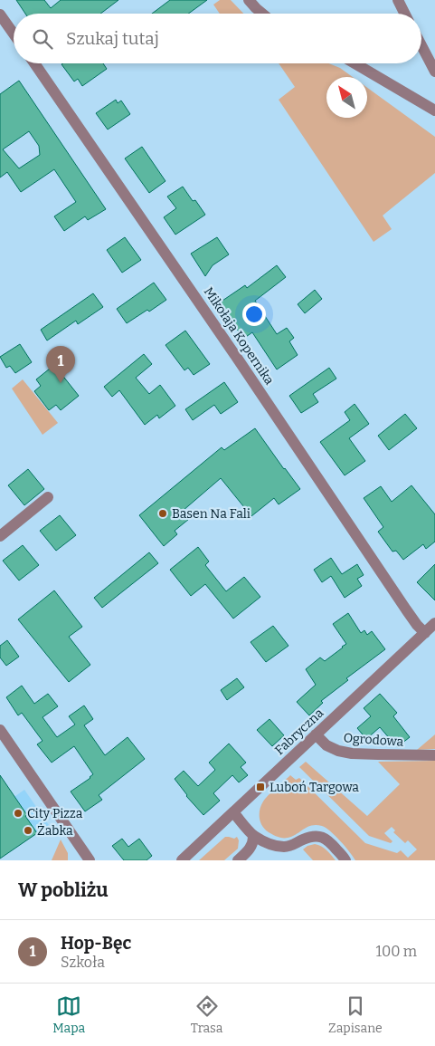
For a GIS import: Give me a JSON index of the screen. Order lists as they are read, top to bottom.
{
  "streets": {
    "street": ["Mikołaja Kopernika", "Fabryczna", "Ogrodowa"]
  },
  "crossings": [
    ["Mikołaja Kopernika", "Fabryczna"],
    ["Fabryczna", "Ogrodowa"]
  ],
  "places": {
    "other": ["Basen Na Fali", "City Pizza", "Żabka"],
    "transit": ["Luboń Targowa"]
  },
  "north": "top left",
  "page": {
    "search": "Szukaj tutaj",
    "pins": "1",
    "heading": "W pobliżu",
    "list": [
      {
        "mark": "1",
        "name": "Hop-Bęc",
        "note": "Szkoła",
        "value": "100 m"
      }
    ],
    "nav": ["Mapa", "Trasa", "Zapisane"]
  }
}
